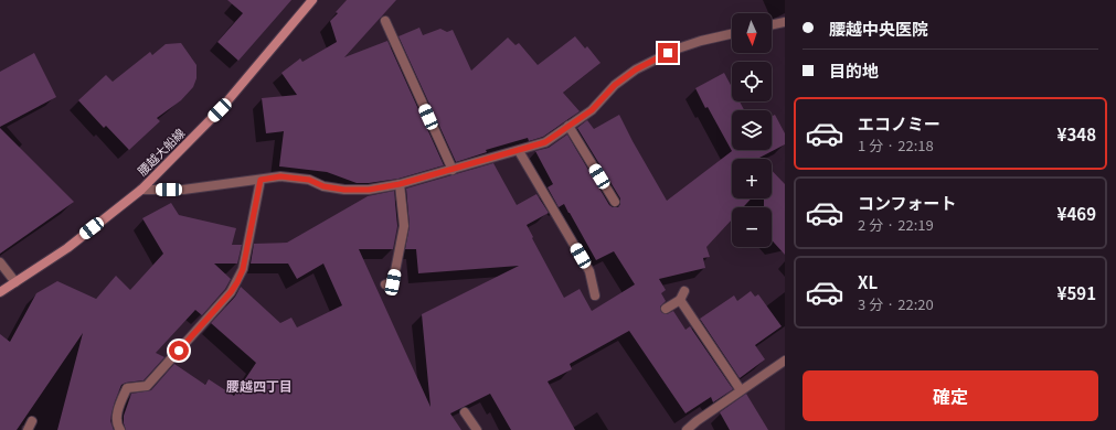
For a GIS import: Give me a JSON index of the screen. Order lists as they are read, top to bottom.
{
  "streets": {
    "main road": ["腰越大船線"]
  },
  "districts": ["腰越四丁目"],
  "north": "bottom",
  "page": {
    "banner": ["腰越中央医院", "目的地"],
    "map_buttons": ["+", "−"],
    "list": [
      {
        "name": "エコノミー",
        "note": "1 分 · 22:18",
        "value": "¥348"
      },
      {
        "name": "コンフォート",
        "note": "2 分 · 22:19",
        "value": "¥469"
      },
      {
        "name": "XL",
        "note": "3 分 · 22:20",
        "value": "¥591"
      }
    ],
    "buttons": "確定"
  }
}
